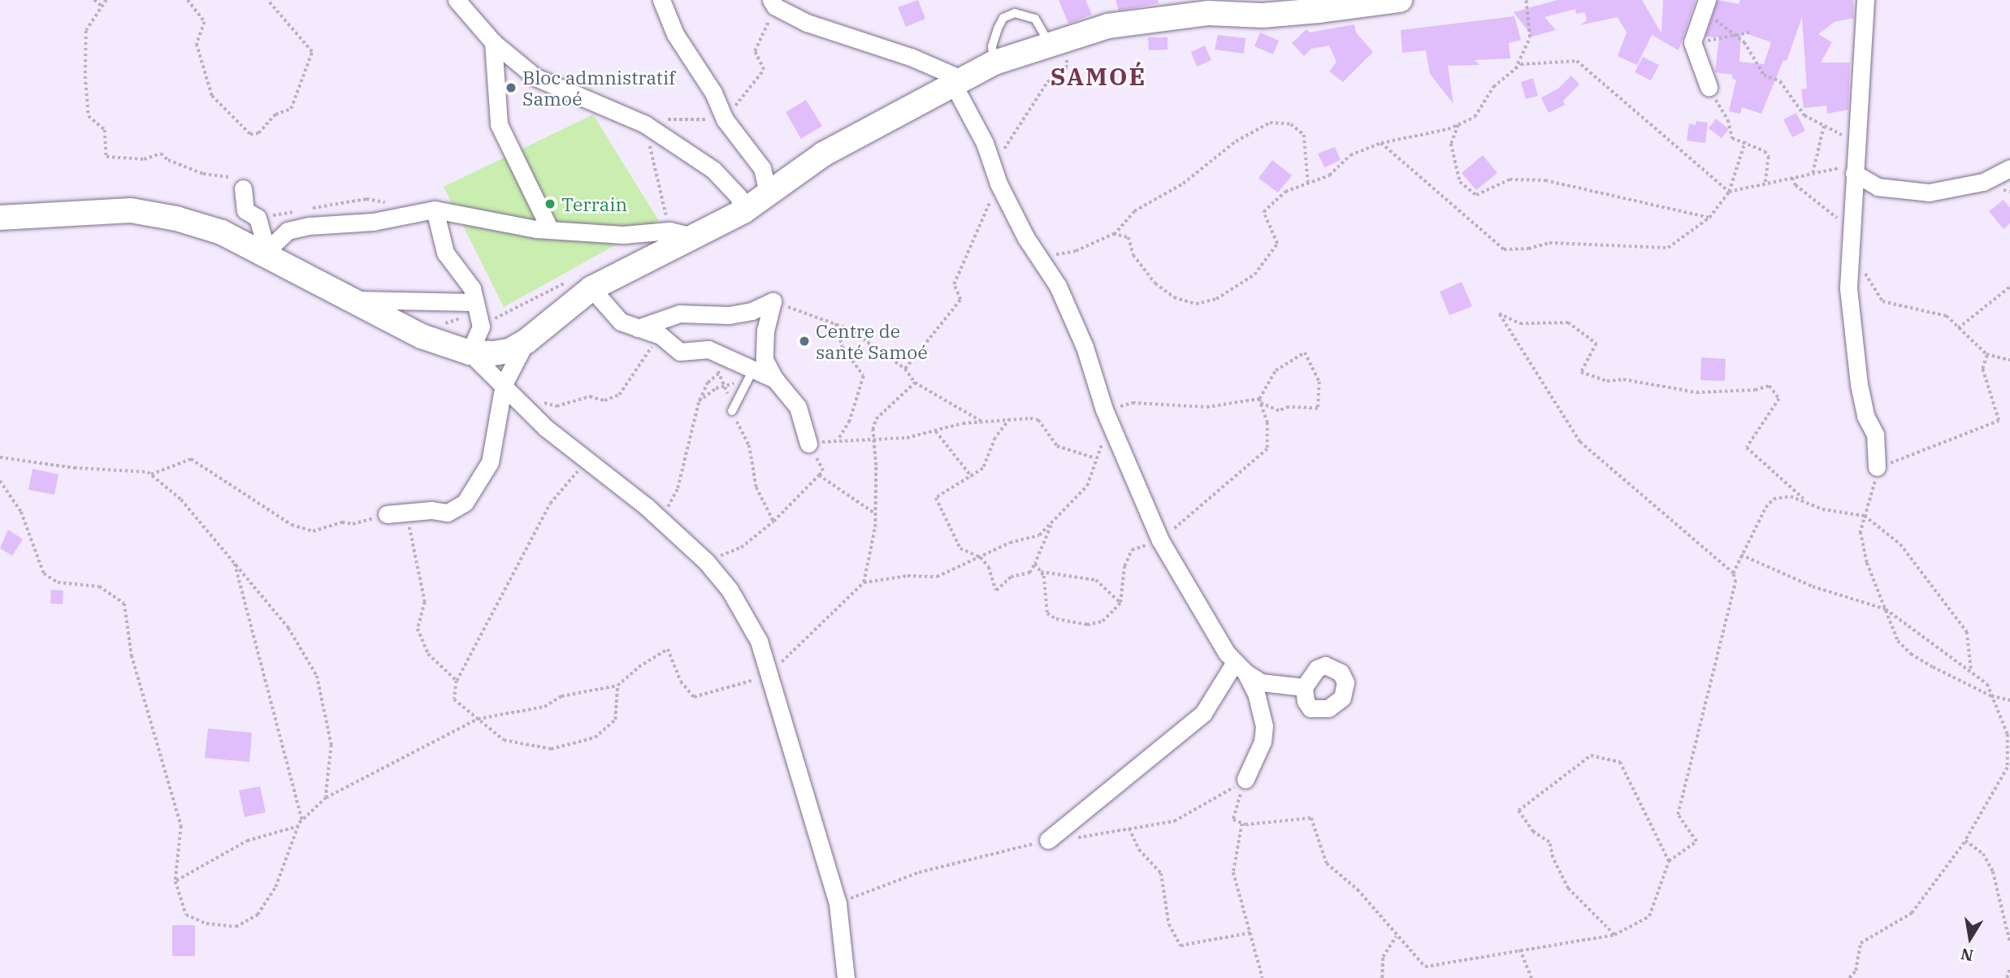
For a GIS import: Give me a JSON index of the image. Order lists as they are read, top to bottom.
{
  "districts": ["SAMOÉ"],
  "places": ["Bloc admnistratif Samoé", "Terrain", "Centre de santé Samoé"],
  "north": "bottom"
}
